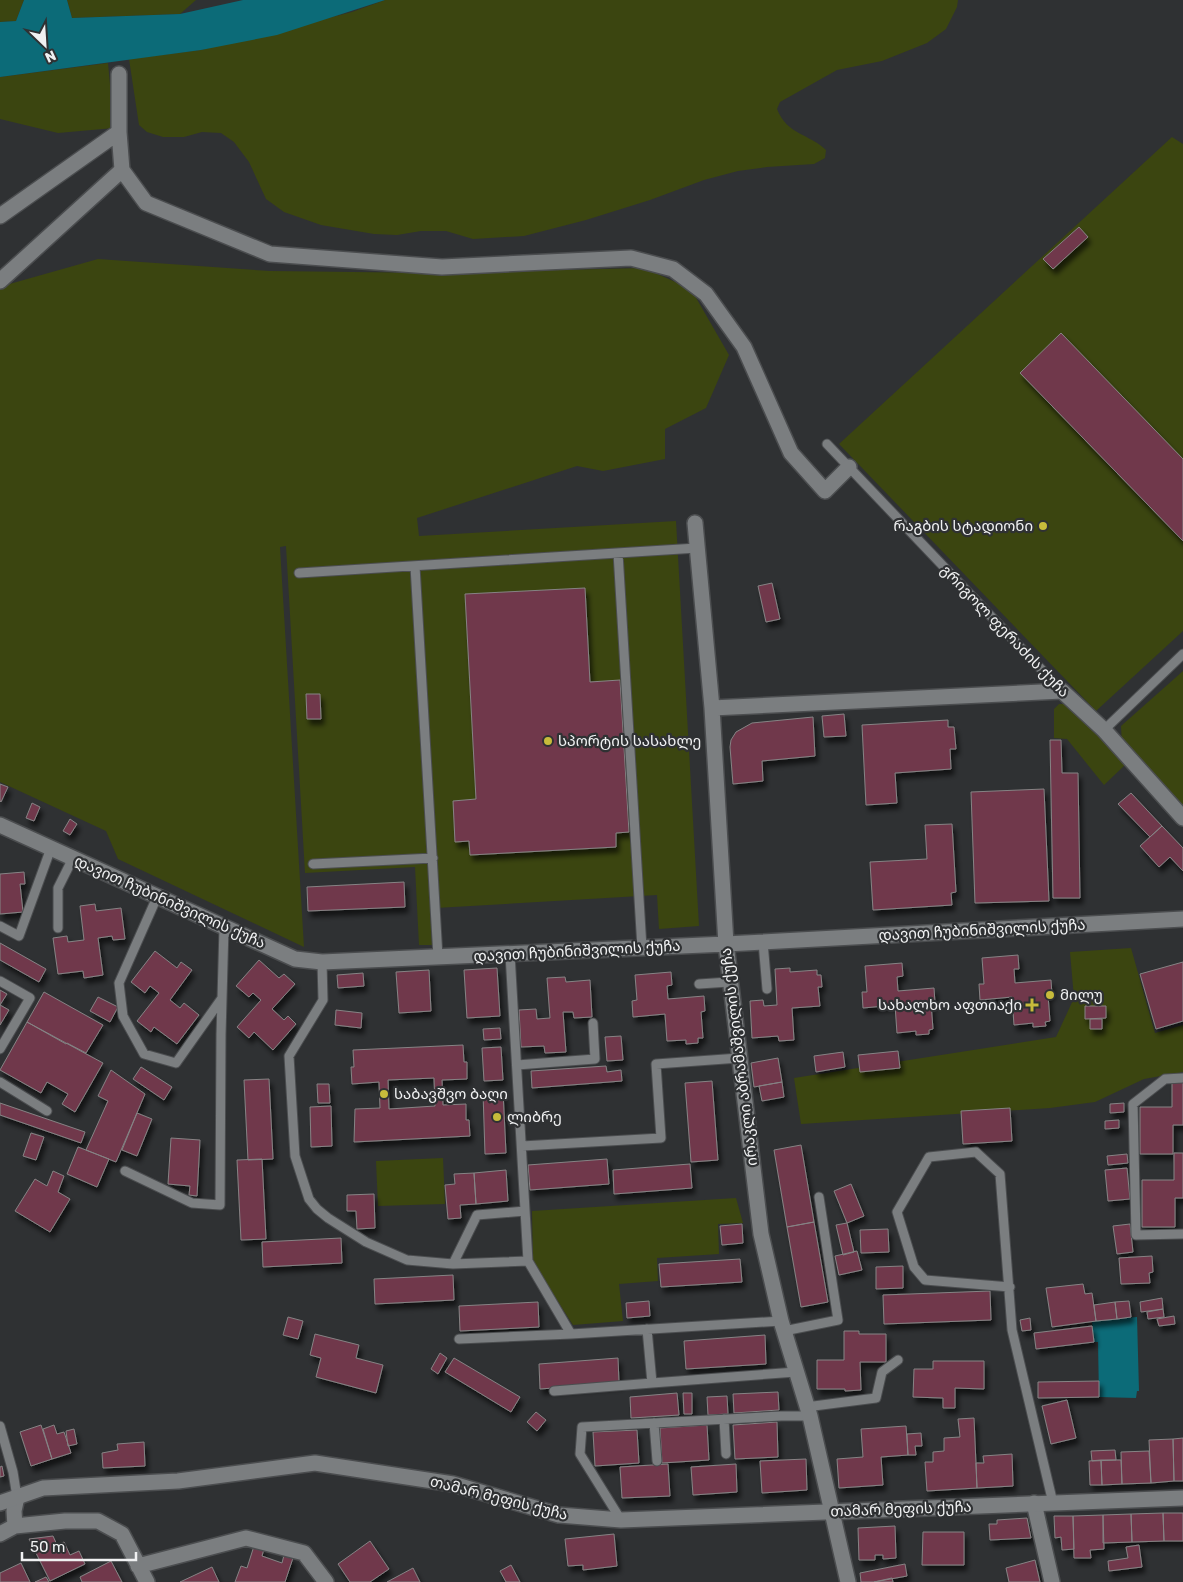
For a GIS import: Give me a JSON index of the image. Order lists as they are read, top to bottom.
{
  "streets": {
    "street": [
      "გრიგოლ ფერაძის ქუჩა",
      "დავით ჩუბინიშვილის ქუჩა",
      "ირაკლი აბრამაშვილის ქუჩა",
      "თამარ მეფის ქუჩა"
    ]
  },
  "crossings": [
    ["დავით ჩუბინიშვილის ქუჩა", "ირაკლი აბრამაშვილის ქუჩა"],
    ["ირაკლი აბრამაშვილის ქუჩა", "თამარ მეფის ქუჩა"]
  ],
  "places": {
    "other": [
      "რაგბის სტადიონი",
      "სპორტის სასახლე",
      "მილუ",
      "საბავშვო ბაღი",
      "ლიბრე"
    ],
    "health": ["სახალხო აფთიაქი"]
  },
  "scale_bar": "50 m",
  "north": "bottom right"
}
